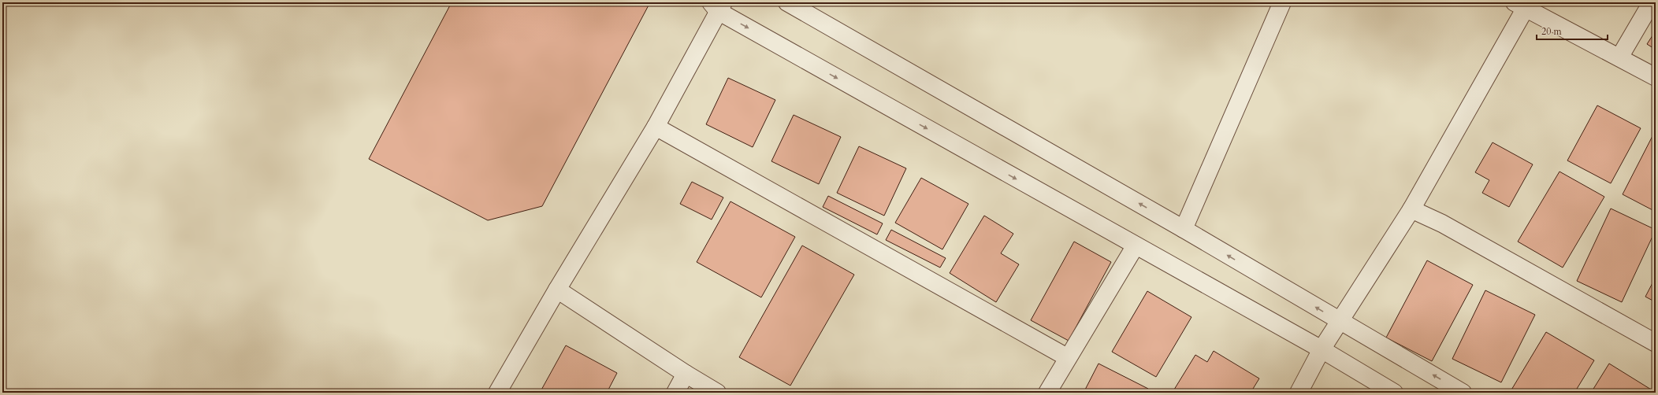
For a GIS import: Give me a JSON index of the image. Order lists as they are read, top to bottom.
{
  "scale_bar": "20 m"
}
